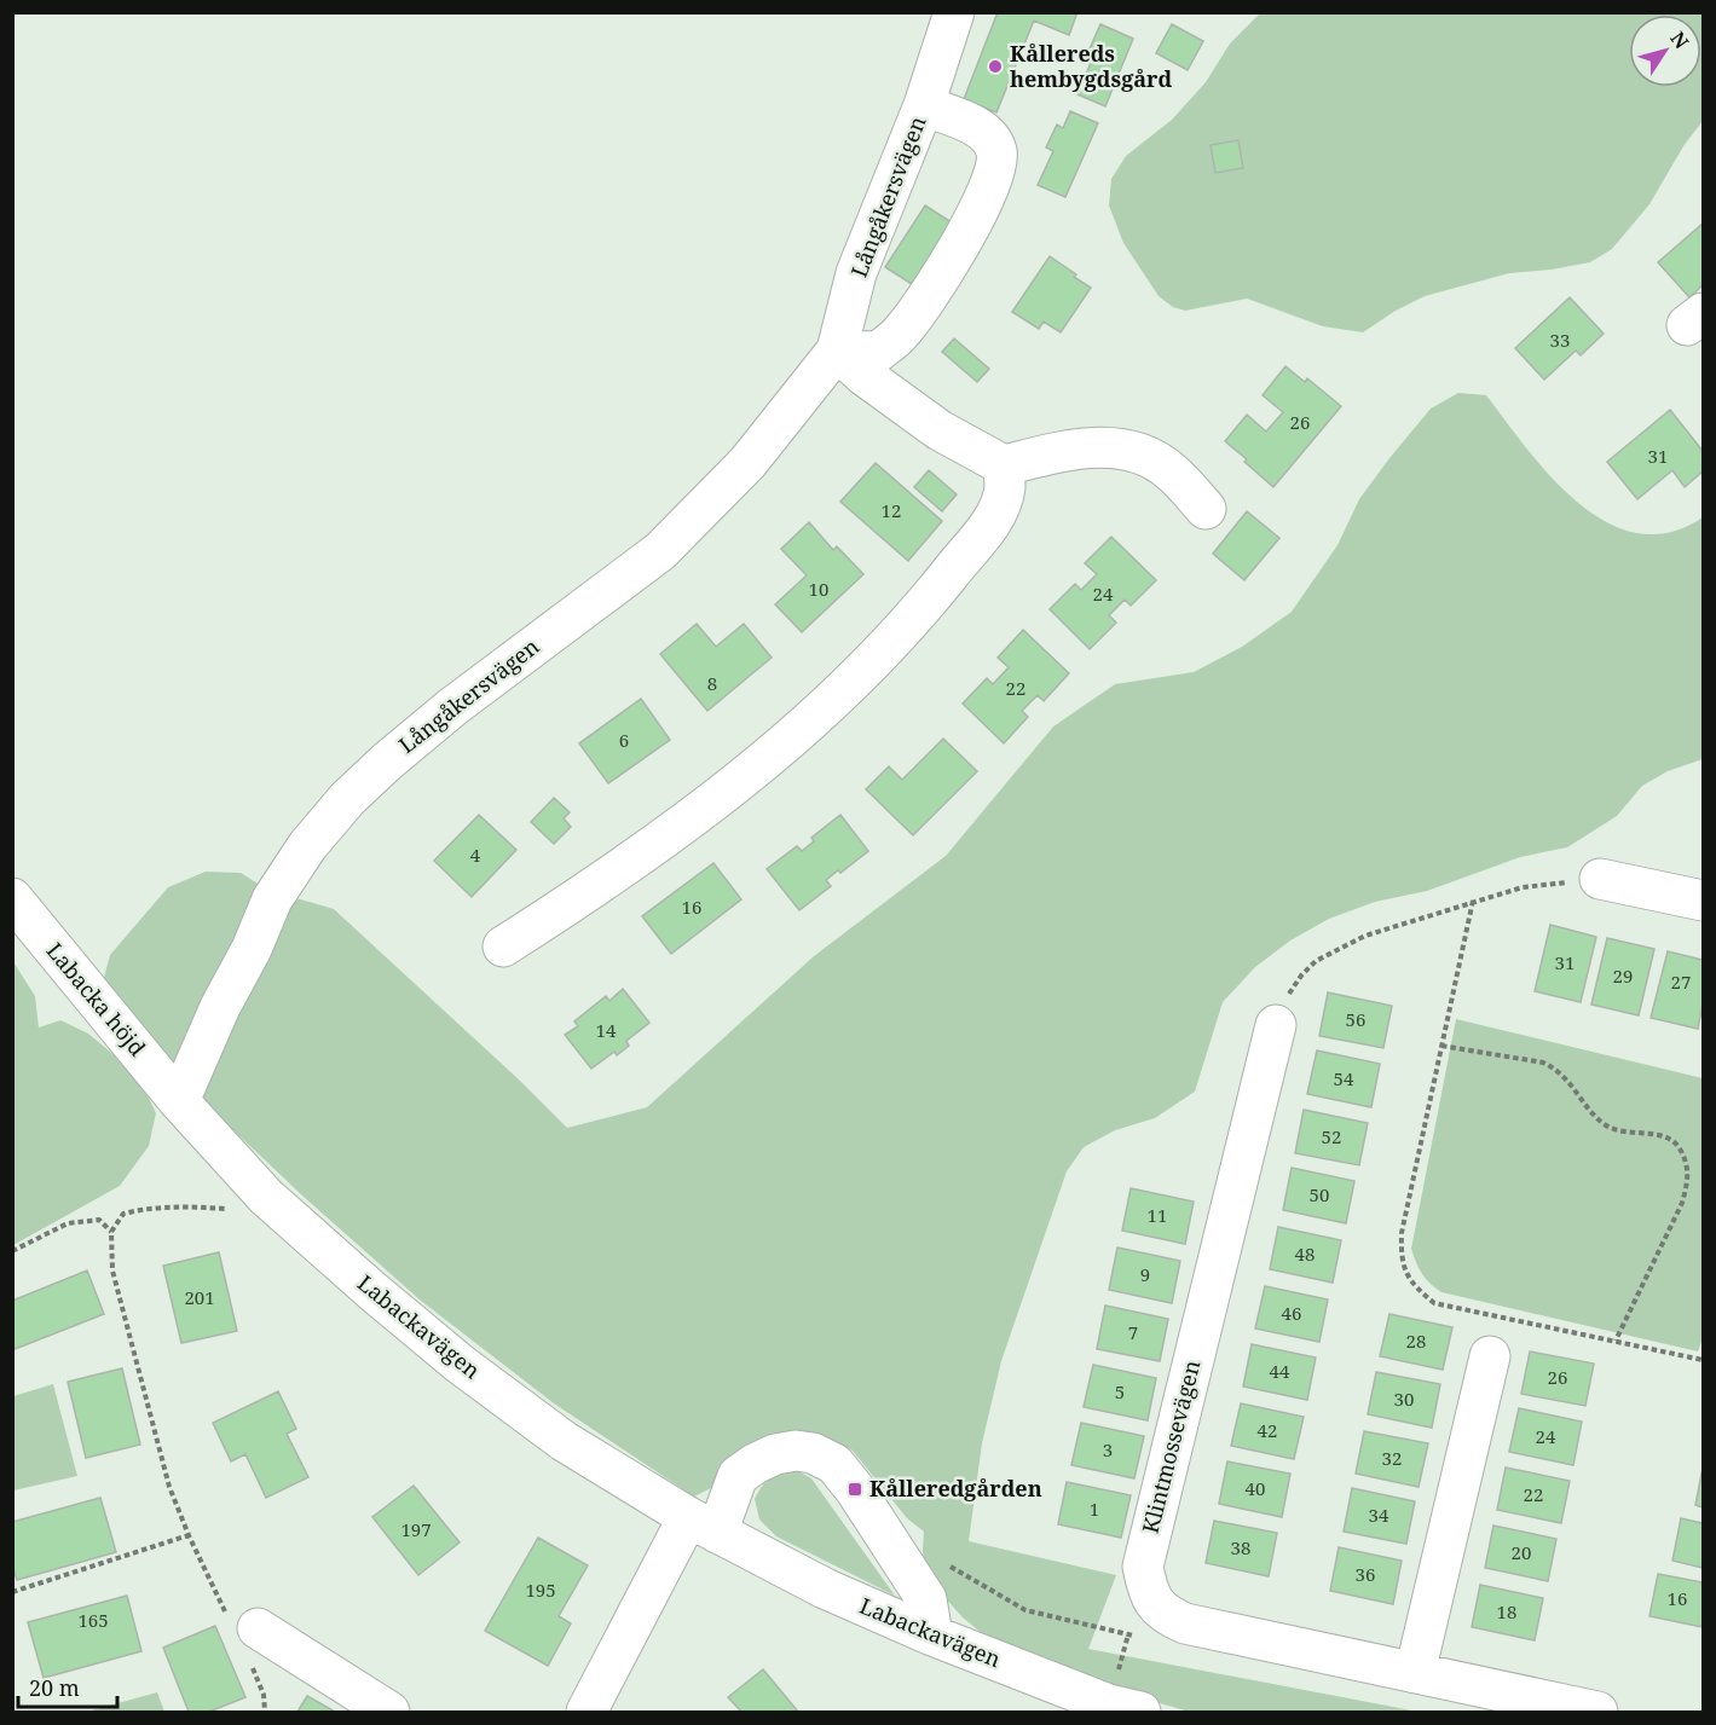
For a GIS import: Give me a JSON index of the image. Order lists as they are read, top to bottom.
{
  "streets": {
    "street": [
      "Långåkersvägen",
      "Labacka höjd",
      "Labackavägen",
      "Klintmossevägen"
    ]
  },
  "crossings": [
    ["Långåkersvägen", "Labacka höjd"],
    ["Långåkersvägen", "Labackavägen"],
    ["Labacka höjd", "Labackavägen"]
  ],
  "places": {
    "other": ["Kållereds hembygdsgård"],
    "transit": ["Kålleredgården"]
  },
  "house_numbers": [
    "33",
    "26",
    "31",
    "12",
    "10",
    "24",
    "8",
    "22",
    "6",
    "4",
    "16",
    "31",
    "29",
    "27",
    "56",
    "14",
    "54",
    "52",
    "50",
    "11",
    "48",
    "9",
    "201",
    "46",
    "7",
    "28",
    "44",
    "26",
    "5",
    "30",
    "42",
    "24",
    "3",
    "32",
    "40",
    "22",
    "1",
    "34",
    "197",
    "38",
    "20",
    "36",
    "195",
    "16",
    "18",
    "165"
  ],
  "scale_bar": "20 m",
  "north": "top right"
}
